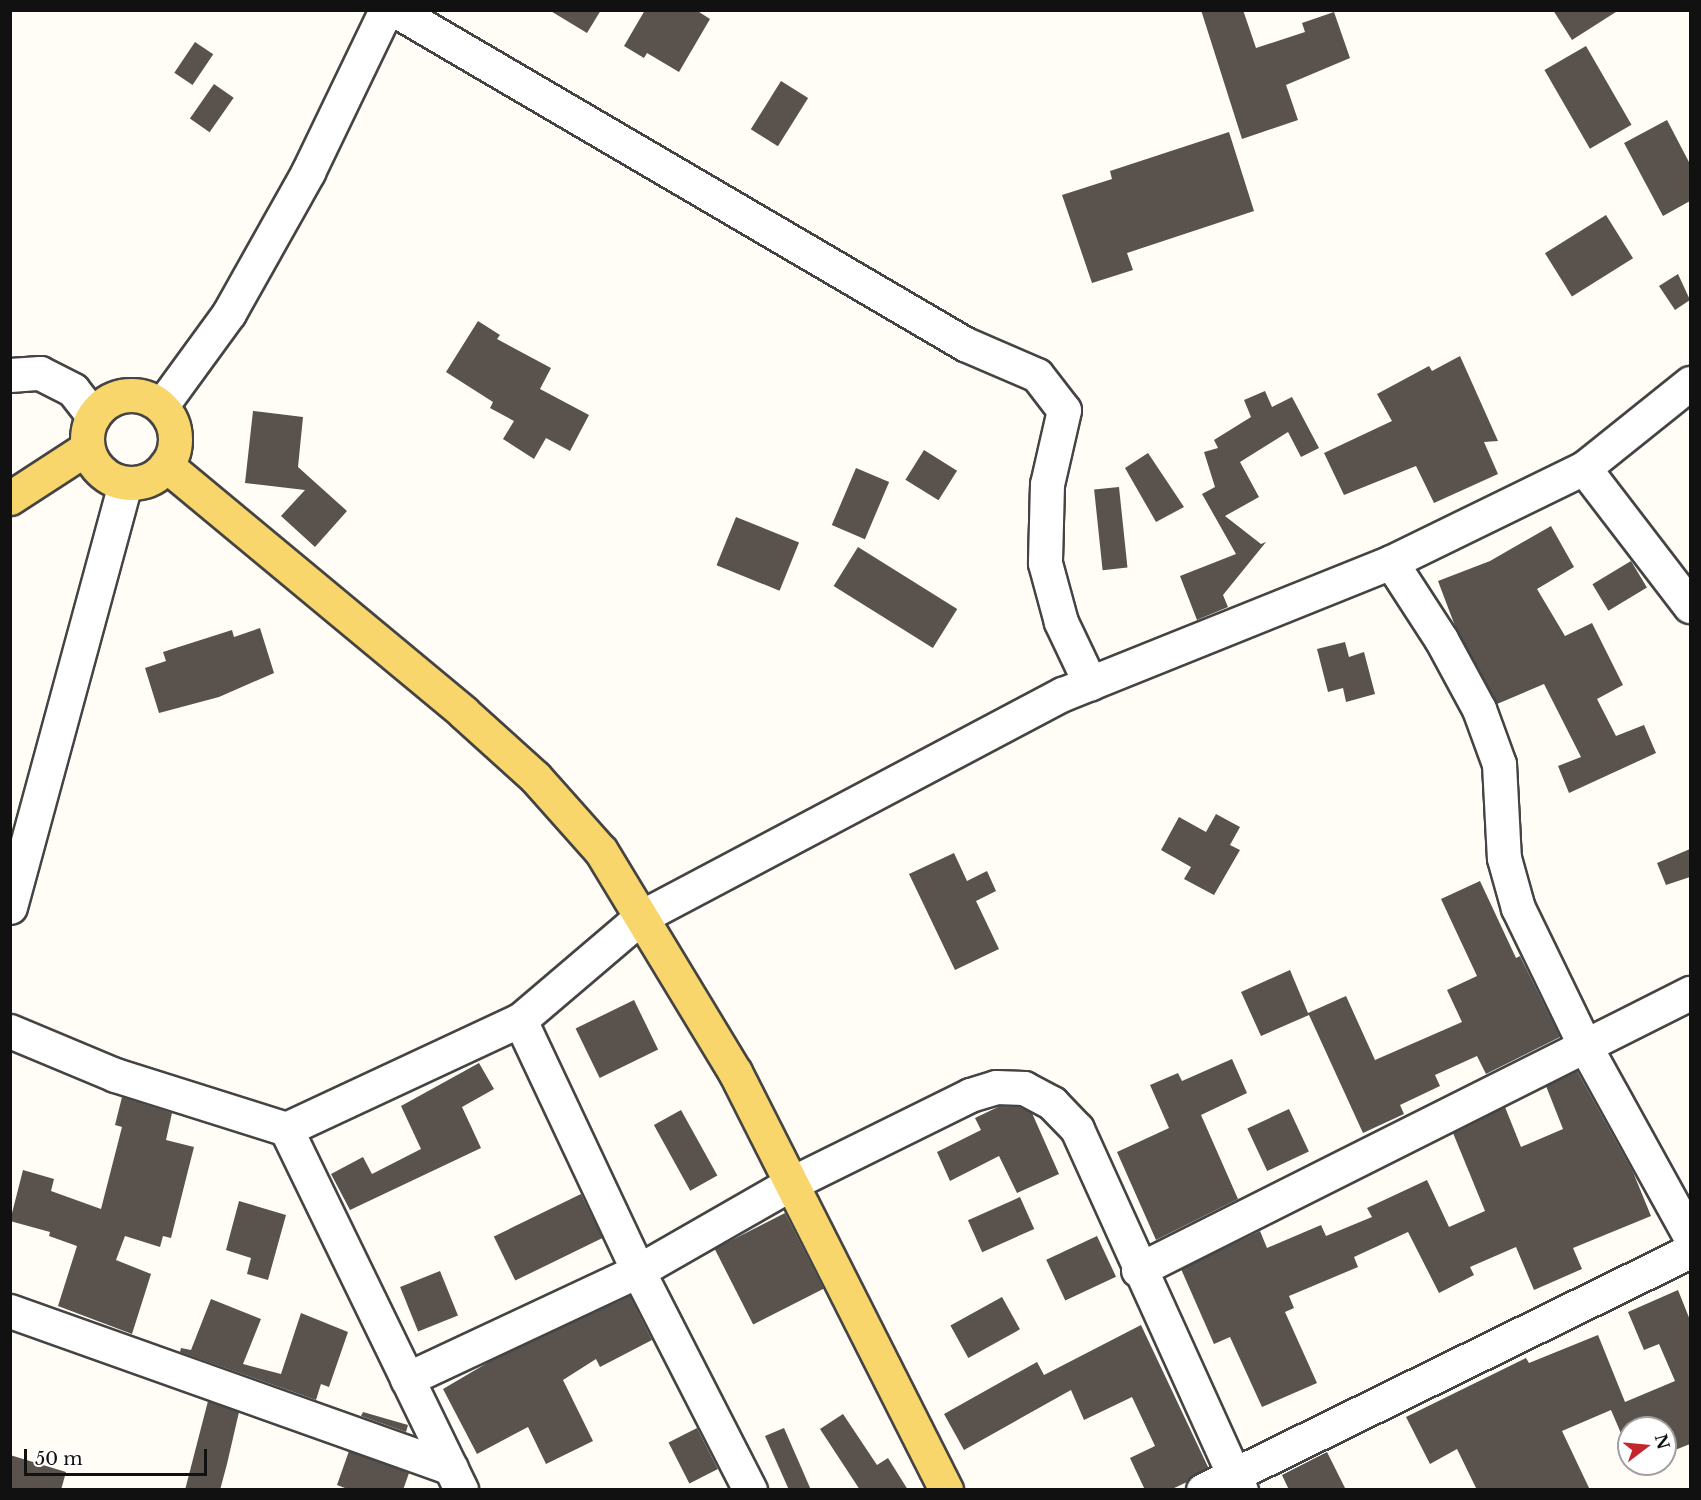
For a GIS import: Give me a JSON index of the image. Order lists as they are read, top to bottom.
{
  "scale_bar": "50 m",
  "north": "right"
}
